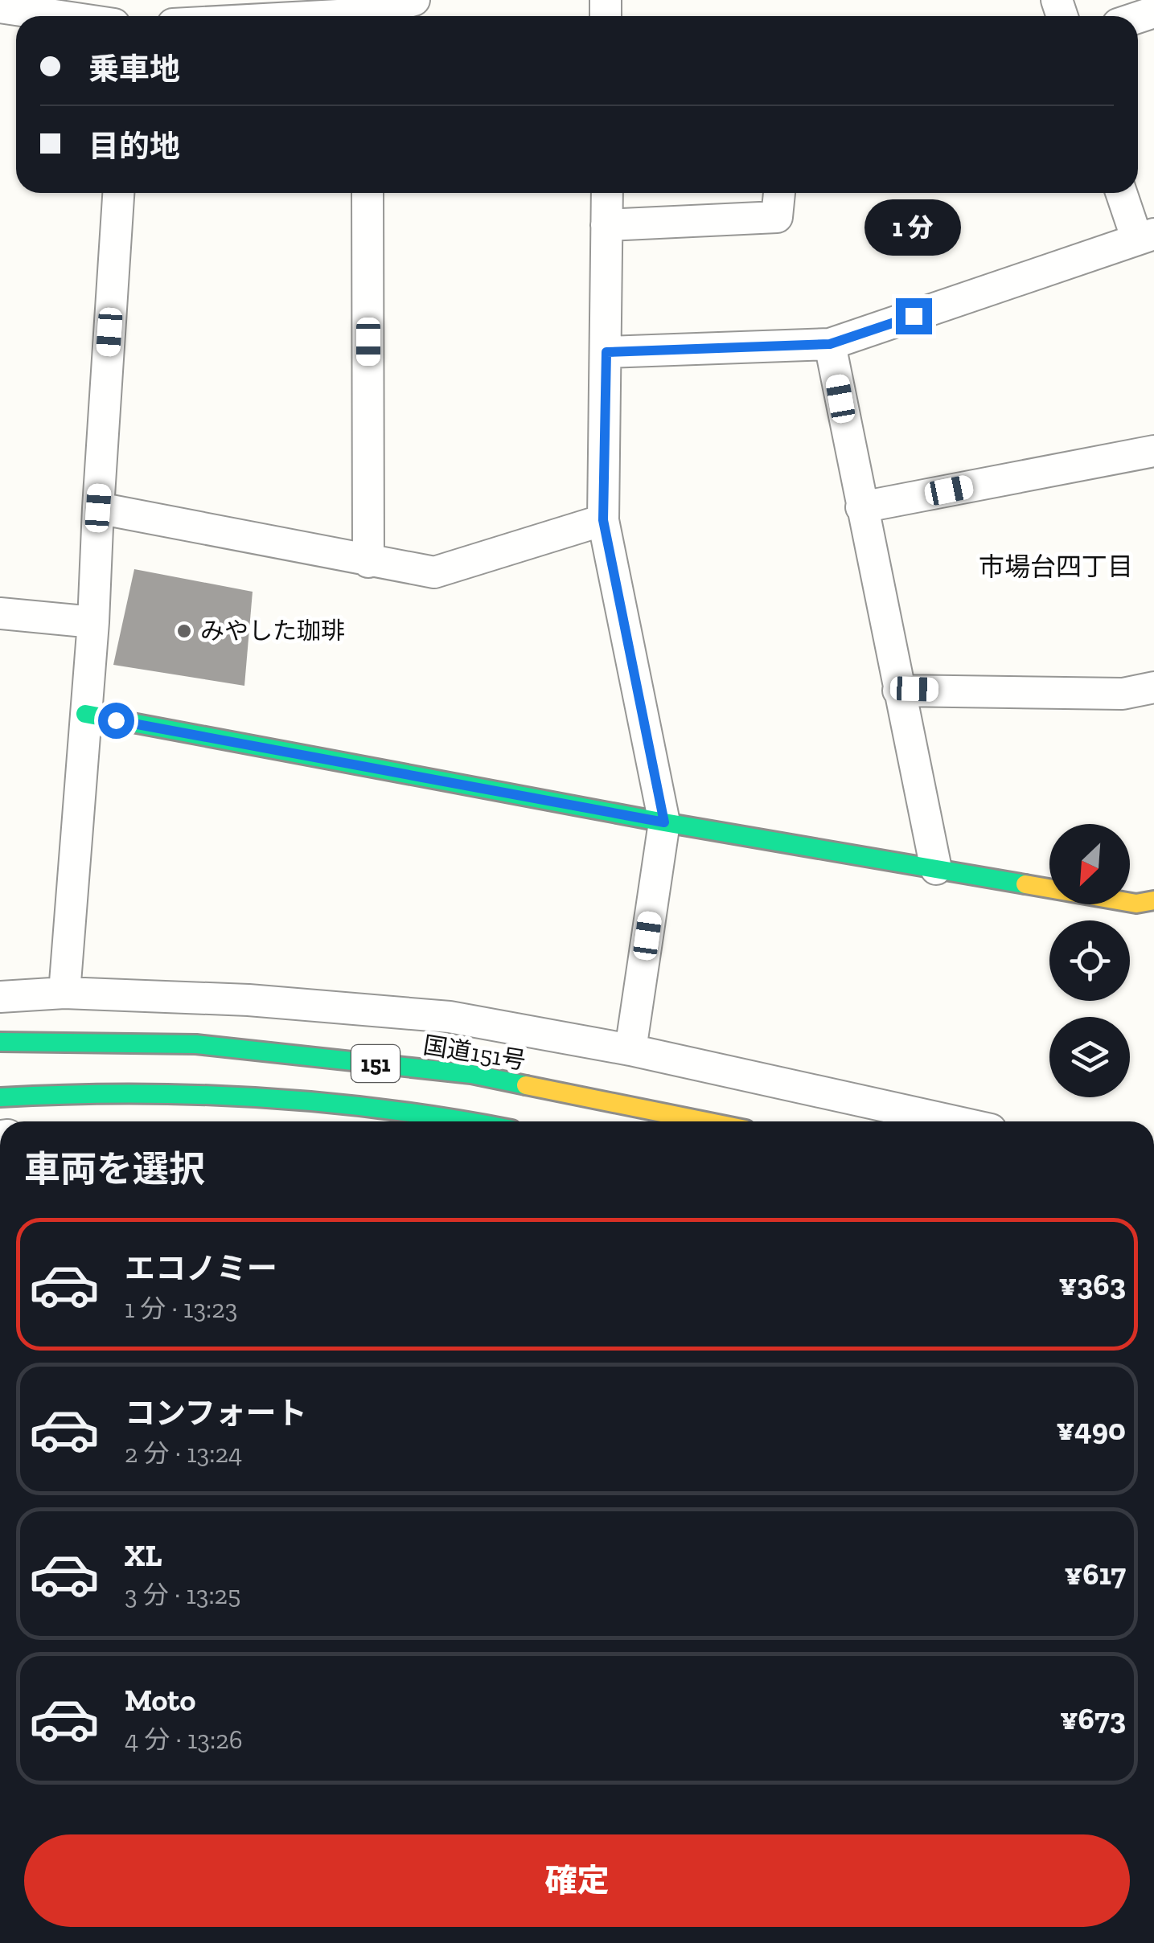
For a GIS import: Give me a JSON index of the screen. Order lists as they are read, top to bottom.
{
  "streets": {
    "main road": ["国道151号", "151"]
  },
  "districts": ["市場台四丁目"],
  "places": ["みやした珈琲"],
  "north": "bottom left",
  "page": {
    "banner": ["乗車地", "目的地"],
    "bubble": "1 分",
    "heading": "車両を選択",
    "list": [
      {
        "name": "エコノミー",
        "note": "1 分 · 13:23",
        "value": "¥363"
      },
      {
        "name": "コンフォート",
        "note": "2 分 · 13:24",
        "value": "¥490"
      },
      {
        "name": "XL",
        "note": "3 分 · 13:25",
        "value": "¥617"
      },
      {
        "name": "Moto",
        "note": "4 分 · 13:26",
        "value": "¥673"
      }
    ],
    "buttons": "確定"
  }
}
